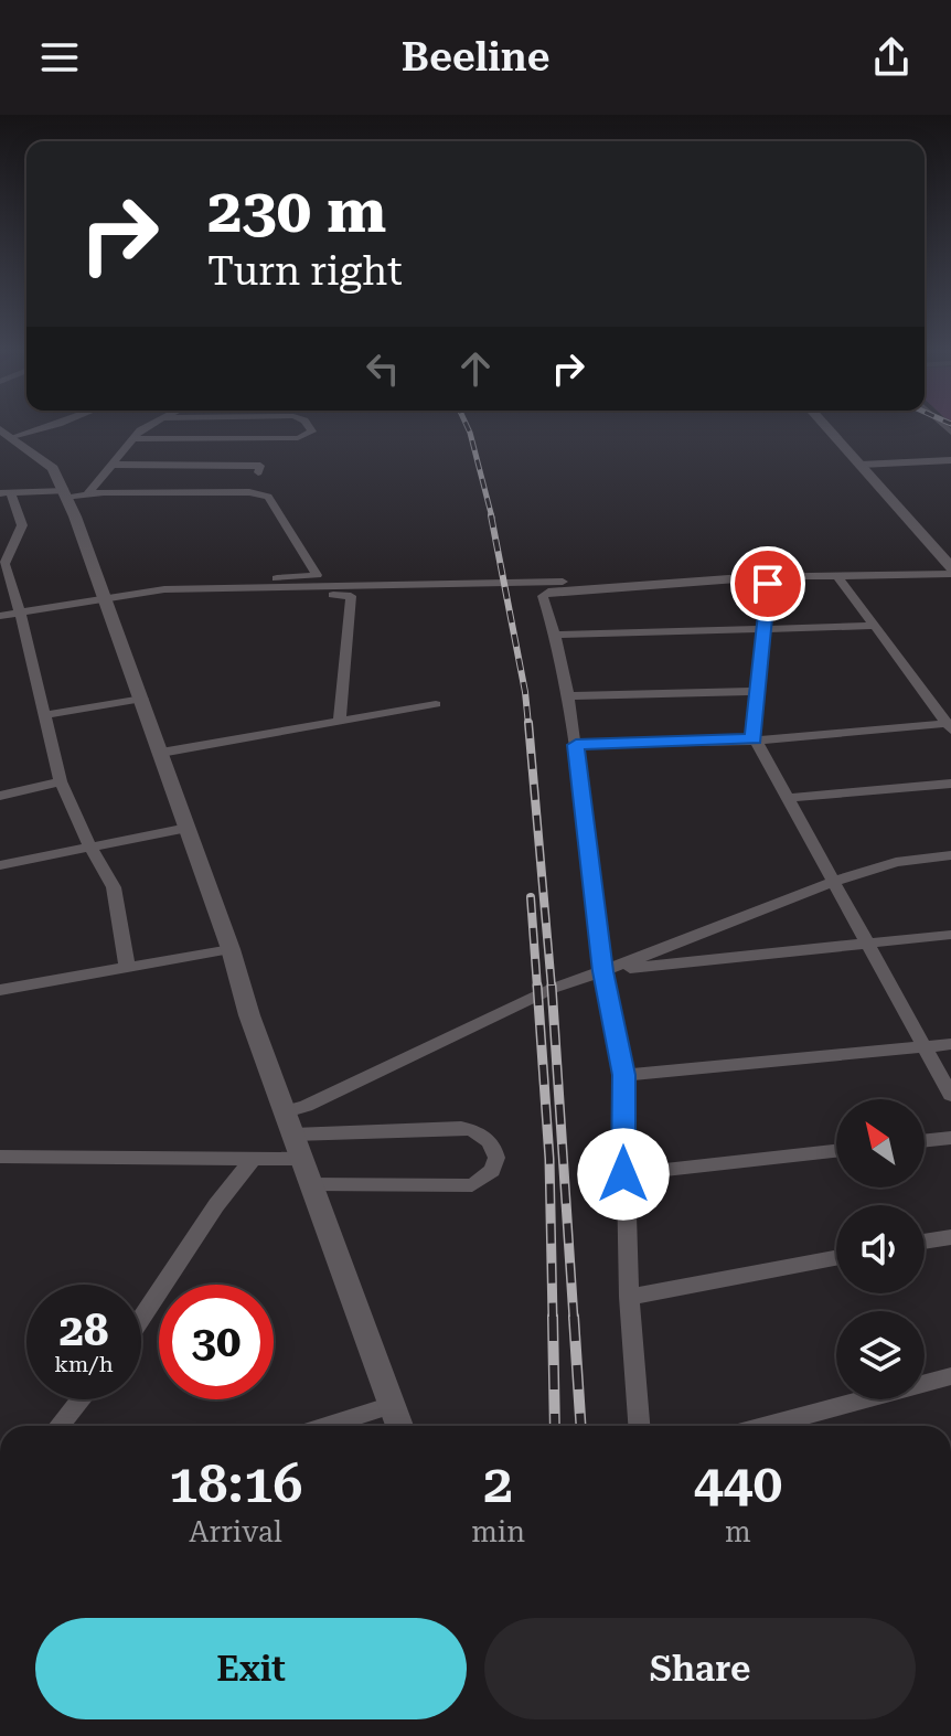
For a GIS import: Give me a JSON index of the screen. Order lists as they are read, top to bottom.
{
  "north": "top left",
  "page": {
    "header": "Beeline",
    "turn": ["230 m", "Turn right"],
    "speed": "28 km/h",
    "limit": "30",
    "eta": [
      "18:16",
      "Arrival",
      "2",
      "min",
      "440",
      "m"
    ],
    "buttons": ["Exit", "Share"]
  }
}
